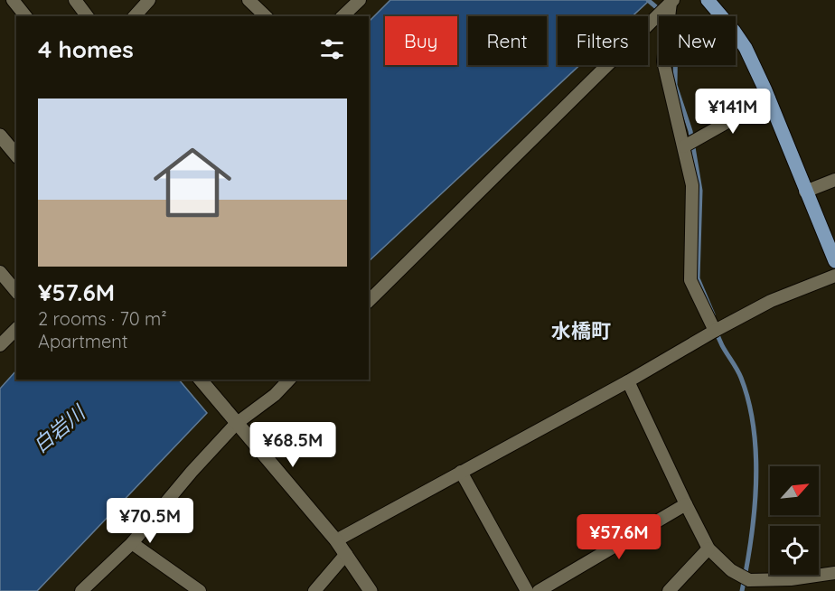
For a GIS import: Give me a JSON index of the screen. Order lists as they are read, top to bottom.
{
  "districts": ["水橋町"],
  "water": ["白岩川"],
  "north": "top right",
  "page": {
    "chip": [
      "Buy",
      "Rent",
      "Filters",
      "New"
    ],
    "heading": "4 homes",
    "list": [
      {
        "name": "¥57.6M",
        "note": "2 rooms · 70 m² · Apartment"
      }
    ],
    "price": [
      "¥141M",
      "¥68.5M",
      "¥70.5M",
      "¥57.6M"
    ]
  }
}
